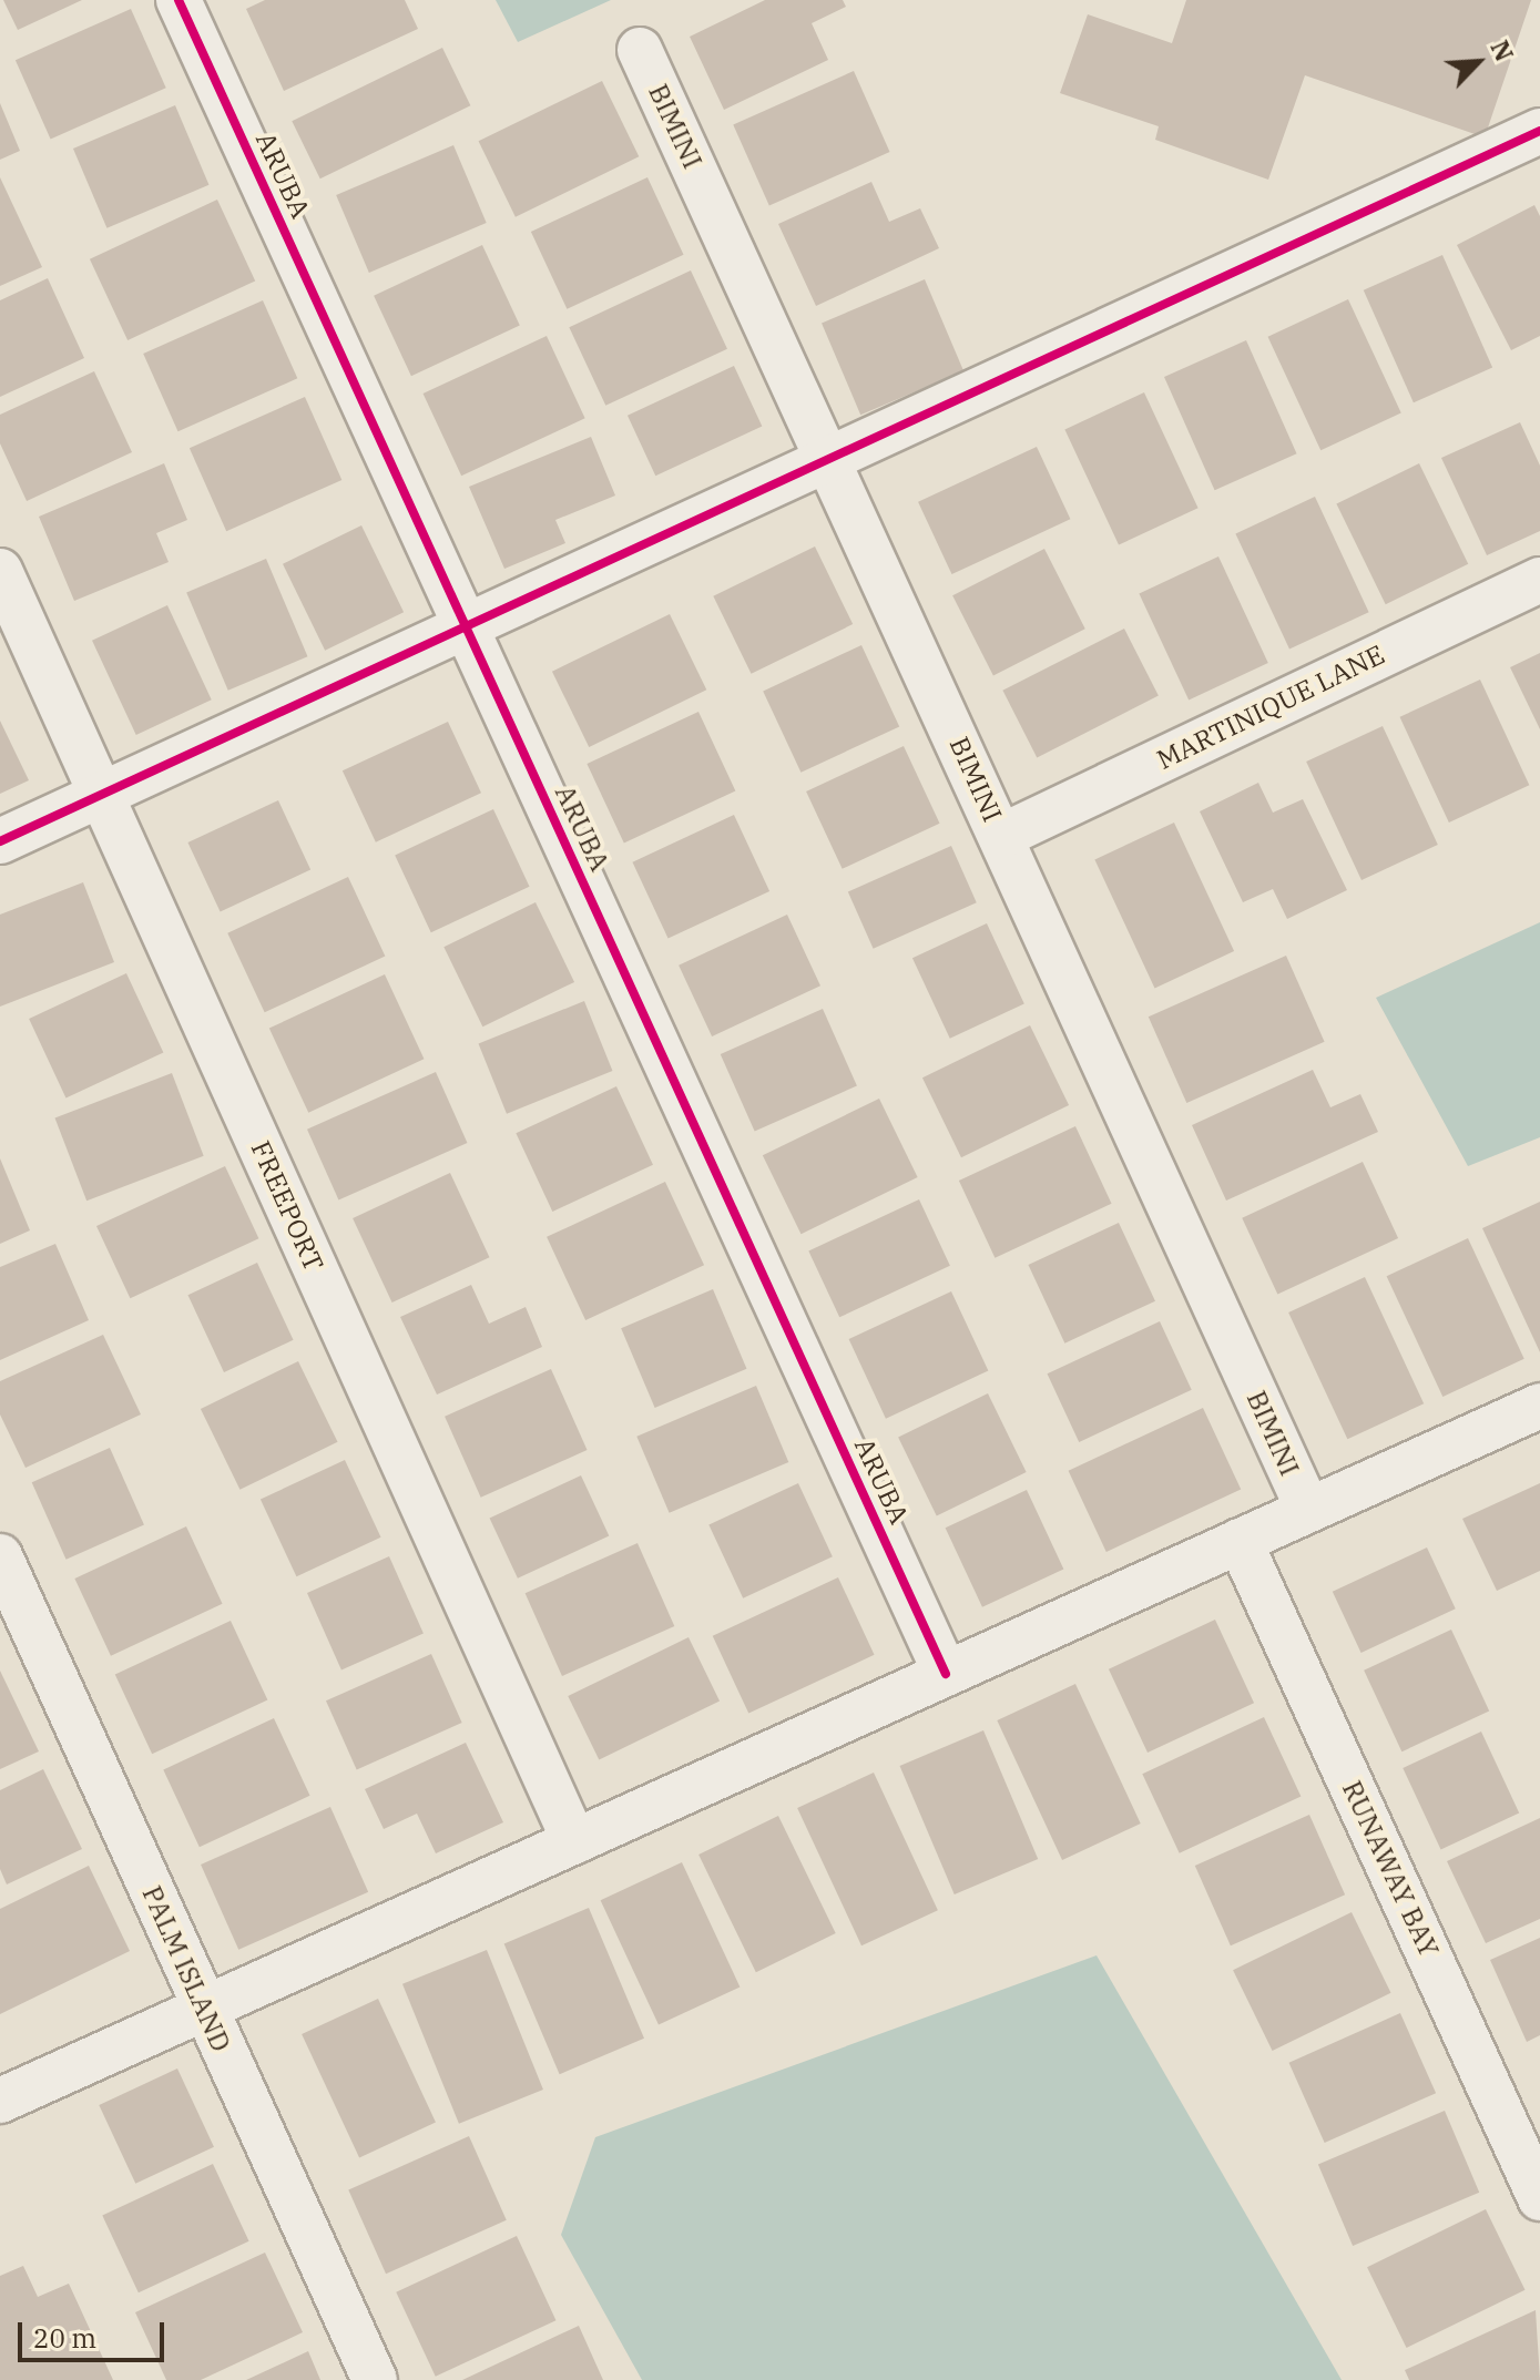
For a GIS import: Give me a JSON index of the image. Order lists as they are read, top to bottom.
{
  "streets": {
    "street": [
      "BIMINI",
      "ARUBA",
      "MARTINIQUE LANE",
      "FREEPORT",
      "RUNAWAY BAY",
      "PALM ISLAND"
    ]
  },
  "crossings": [
    ["BIMINI", "MARTINIQUE LANE"]
  ],
  "scale_bar": "20 m",
  "north": "top right"
}
